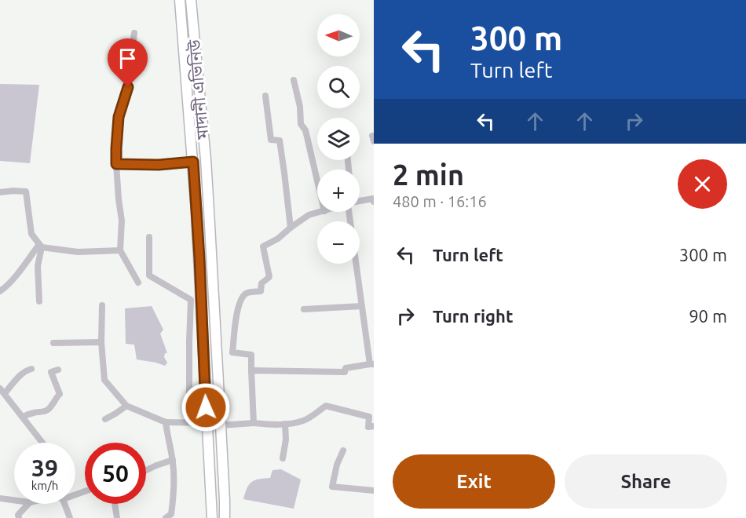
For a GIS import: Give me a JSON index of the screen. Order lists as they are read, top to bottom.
{
  "streets": {
    "main road": ["মাদানী এভিনিউ"]
  },
  "north": "left",
  "page": {
    "turn": ["300 m", "Turn left"],
    "map_buttons": ["+", "−"],
    "heading": ["2 min", "480 m · 16:16"],
    "list": [
      {
        "name": "Turn left",
        "value": "300 m"
      },
      {
        "name": "Turn right",
        "value": "90 m"
      }
    ],
    "speed": "39 km/h",
    "limit": "50",
    "buttons": ["Exit", "Share"]
  }
}
